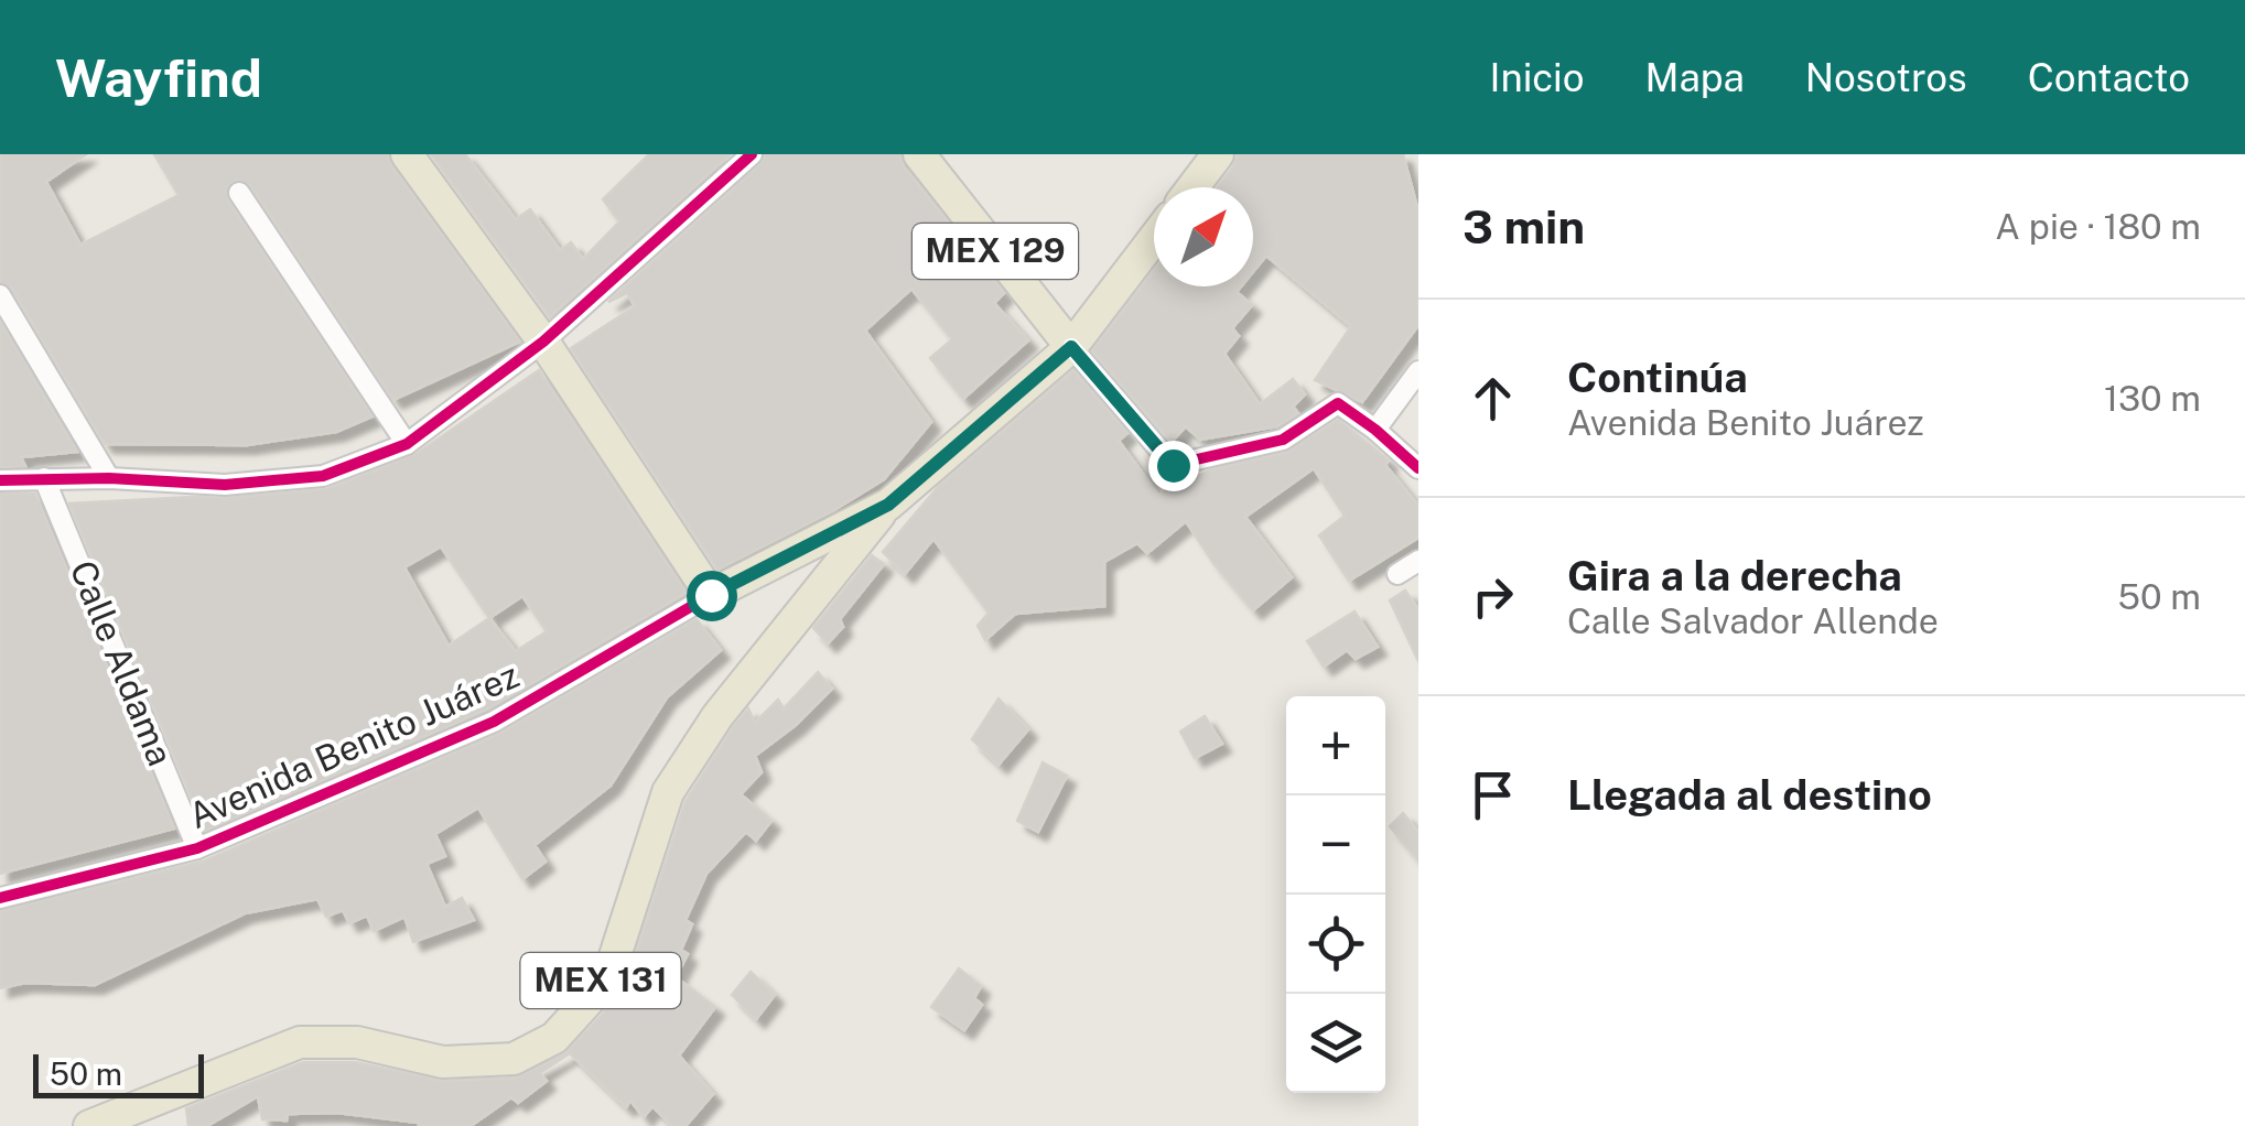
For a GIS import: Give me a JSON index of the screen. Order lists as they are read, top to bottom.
{
  "streets": {
    "main road": ["MEX 129", "Avenida Benito Juárez", "MEX 131"],
    "street": ["Calle Aldama"]
  },
  "crossings": [
    ["MEX 129", "Avenida Benito Juárez"],
    ["Calle Aldama", "Avenida Benito Juárez"],
    ["Avenida Benito Juárez", "MEX 131"]
  ],
  "scale_bar": "50 m",
  "north": "top right",
  "page": {
    "header": "Wayfind",
    "nav": [
      "Inicio",
      "Mapa",
      "Nosotros",
      "Contacto"
    ],
    "heading": ["3 min", "A pie · 180 m"],
    "list": [
      ["Continúa", "Avenida Benito Juárez", "130 m"],
      ["Gira a la derecha", "Calle Salvador Allende", "50 m"],
      "Llegada al destino"
    ],
    "map_buttons": ["+", "−"],
    "scale": "50 m"
  }
}
